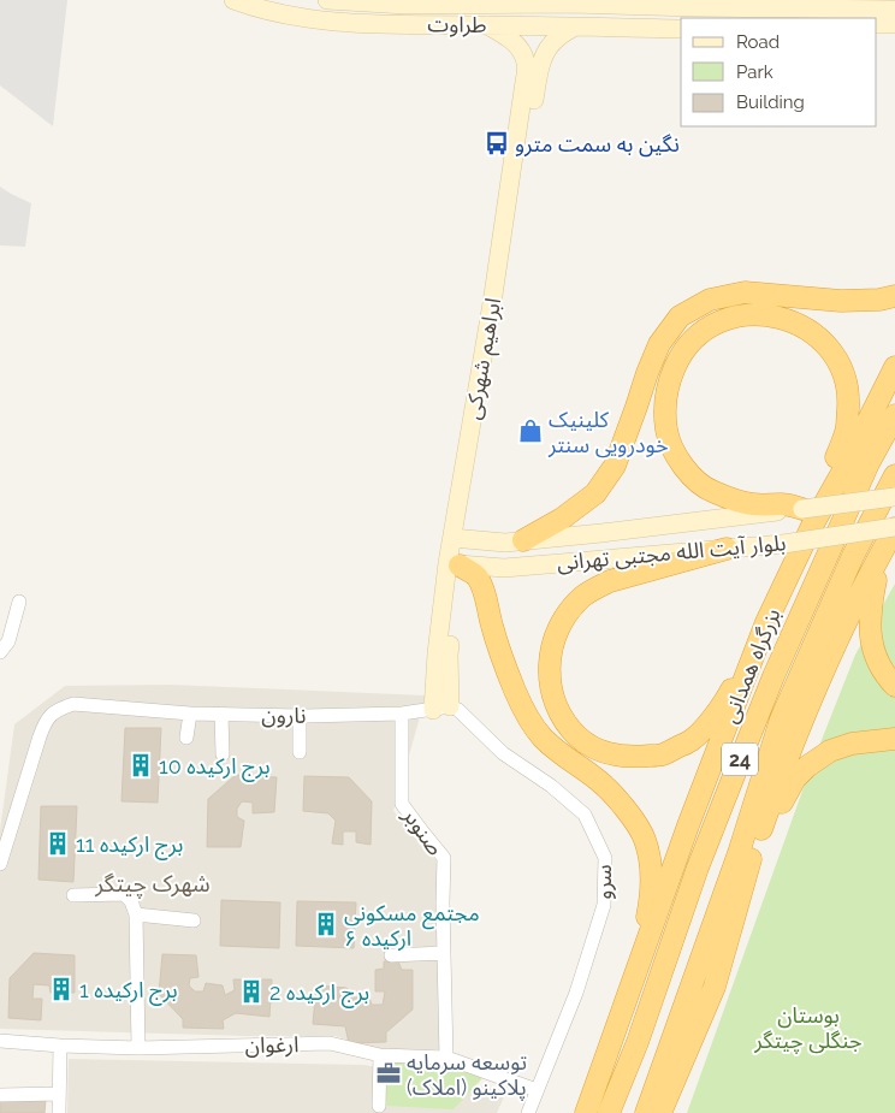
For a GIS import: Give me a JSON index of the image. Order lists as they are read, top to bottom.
{
  "streets": {
    "highway": ["بزرگراه همدانی", "24"],
    "main road": ["طراوت", "ابراهیم شهرکی", "بلوار آیت الله مجتبی تهرانی"],
    "street": [
      "نارون",
      "صنوبر",
      "سرو",
      "ارغوان"
    ]
  },
  "crossings": [
    ["طراوت", "ابراهیم شهرکی"],
    ["ابراهیم شهرکی", "بلوار آیت الله مجتبی تهرانی"],
    ["ابراهیم شهرکی", "نارون"],
    ["ابراهیم شهرکی", "سرو"],
    ["بلوار آیت الله مجتبی تهرانی", "بزرگراه همدانی"],
    ["نارون", "صنوبر"],
    ["نارون", "سرو"],
    ["صنوبر", "ارغوان"],
    ["سرو", "ارغوان"]
  ],
  "districts": ["شهرک چیتگر"],
  "parks": ["بوستان جنگلی چیتگر"],
  "places": {
    "bus stop": ["نگین به سمت مترو"],
    "shop": ["کلینیک خودرویی سنتر"],
    "building": [
      "برج ارکیده 10",
      "برج ارکیده 11",
      "مجتمع مسکونی ارکیده ۶",
      "برج ارکیده 1",
      "برج ارکیده 2"
    ],
    "office": ["توسعه سرمایه پلاکینو (املاک)"]
  },
  "legend": ["Road", "Park", "Building"]
}
